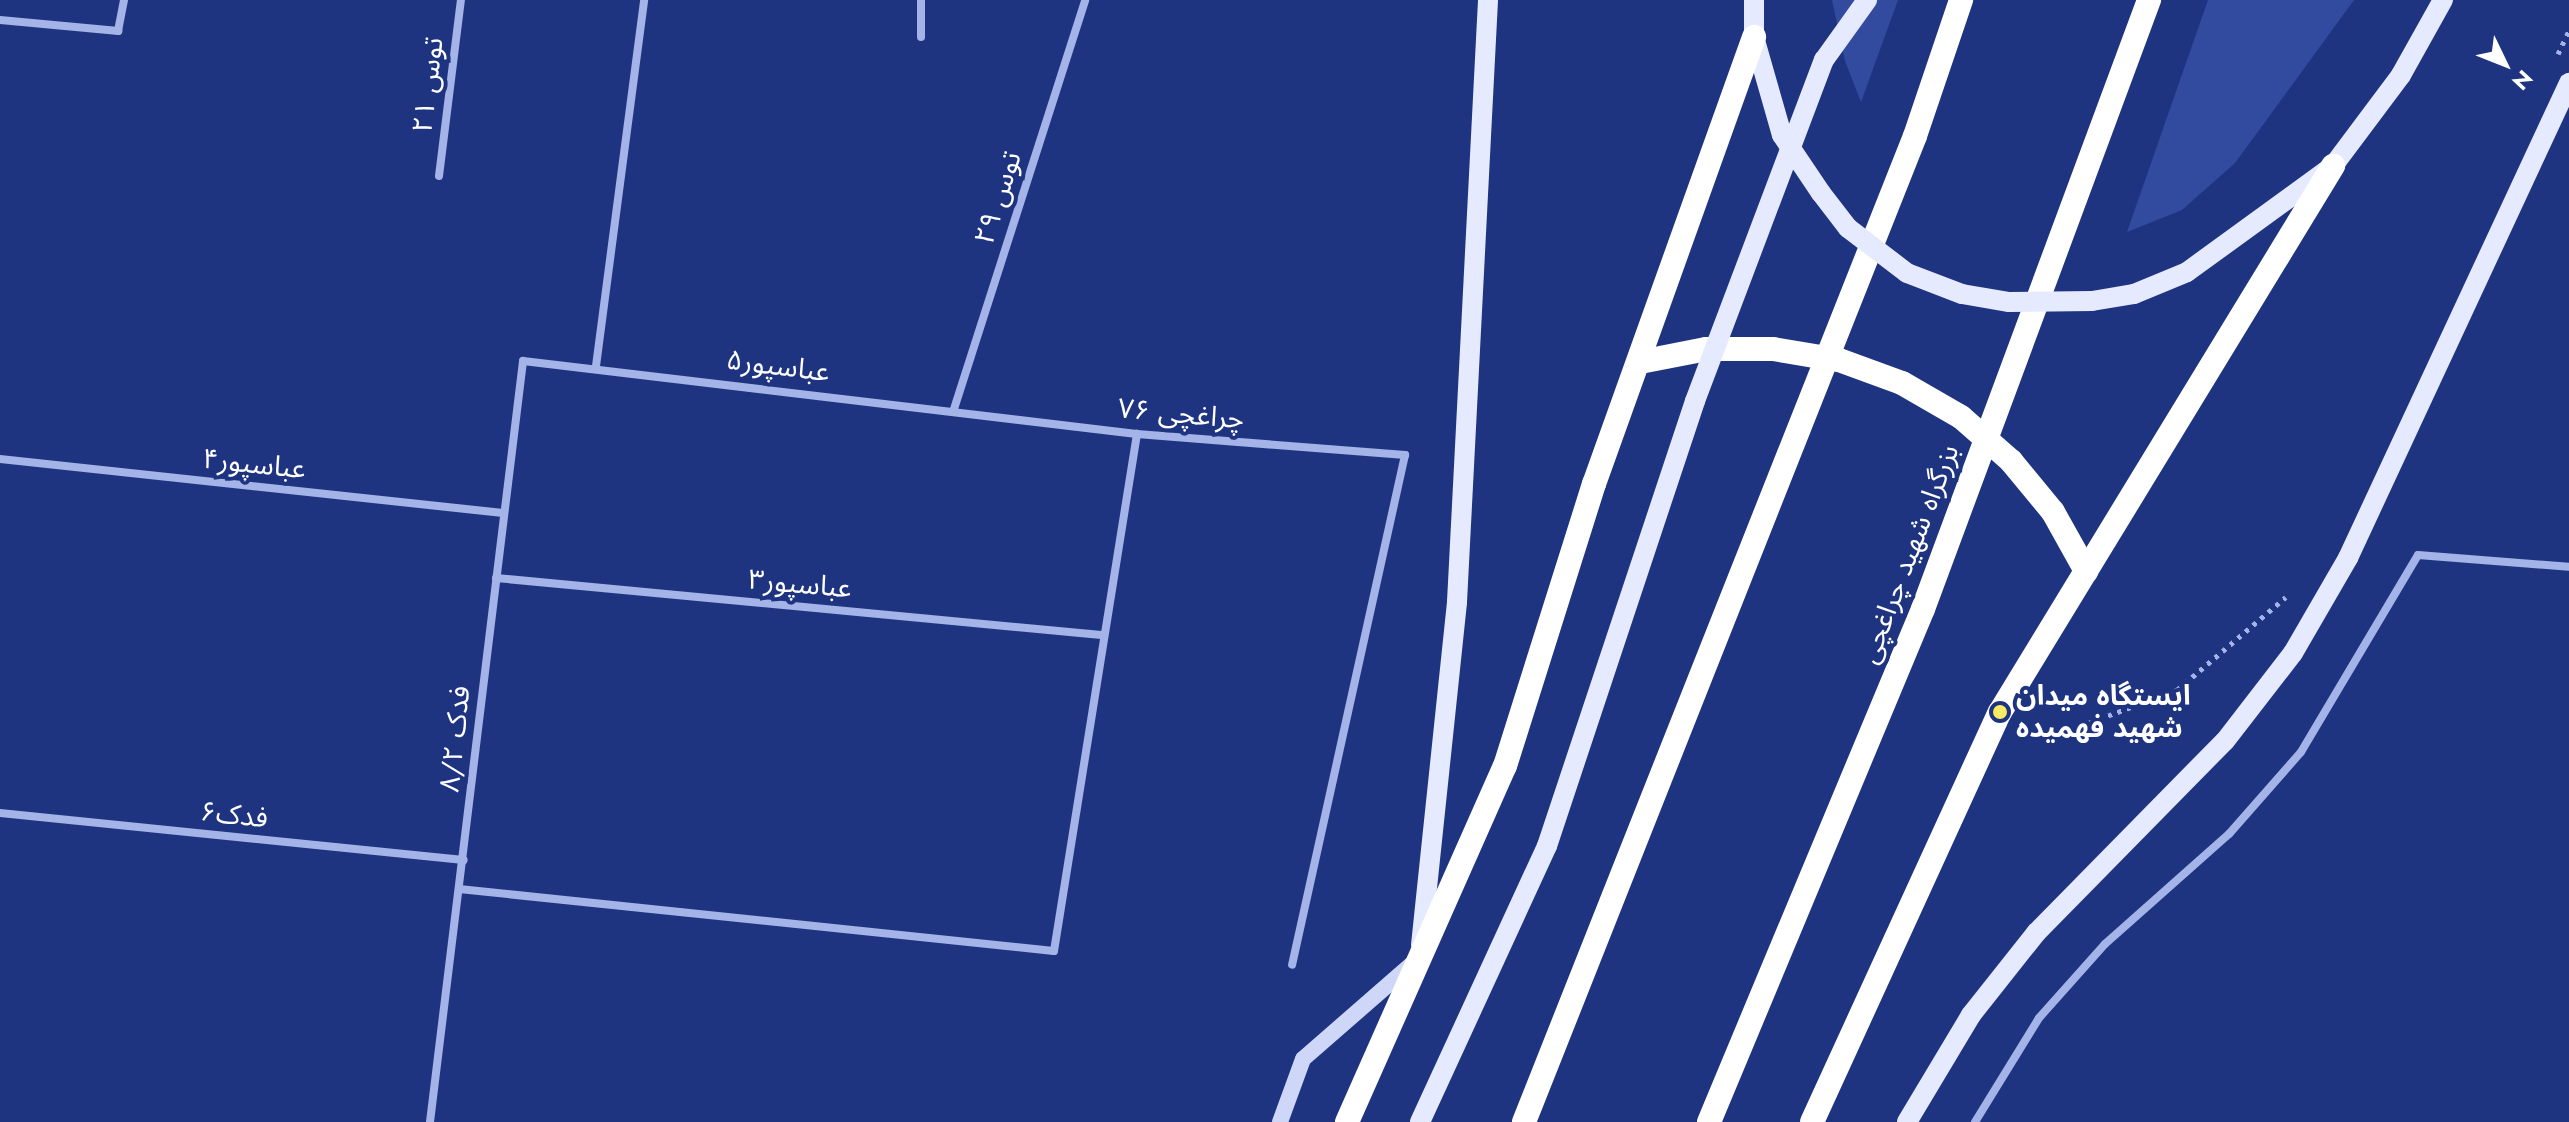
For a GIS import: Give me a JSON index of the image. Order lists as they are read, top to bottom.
{
  "streets": {
    "highway": ["بزرگراه شهید چراغچی"],
    "street": [
      "توس ۲۱",
      "توس ۲۹",
      "عباسپور۵",
      "چراغچی ۷۶",
      "عباسپور۴",
      "عباسپور۳",
      "فدک ۸/۲",
      "فدک۶"
    ]
  },
  "crossings": [
    ["توس ۲۹", "عباسپور۵"],
    ["توس ۲۹", "چراغچی ۷۶"],
    ["عباسپور۵", "چراغچی ۷۶"],
    ["عباسپور۵", "فدک ۸/۲"],
    ["عباسپور۴", "فدک ۸/۲"],
    ["عباسپور۳", "فدک ۸/۲"],
    ["فدک ۸/۲", "فدک۶"]
  ],
  "places": ["ایستگاه میدان شهید فهمیده"],
  "north": "bottom right"
}
